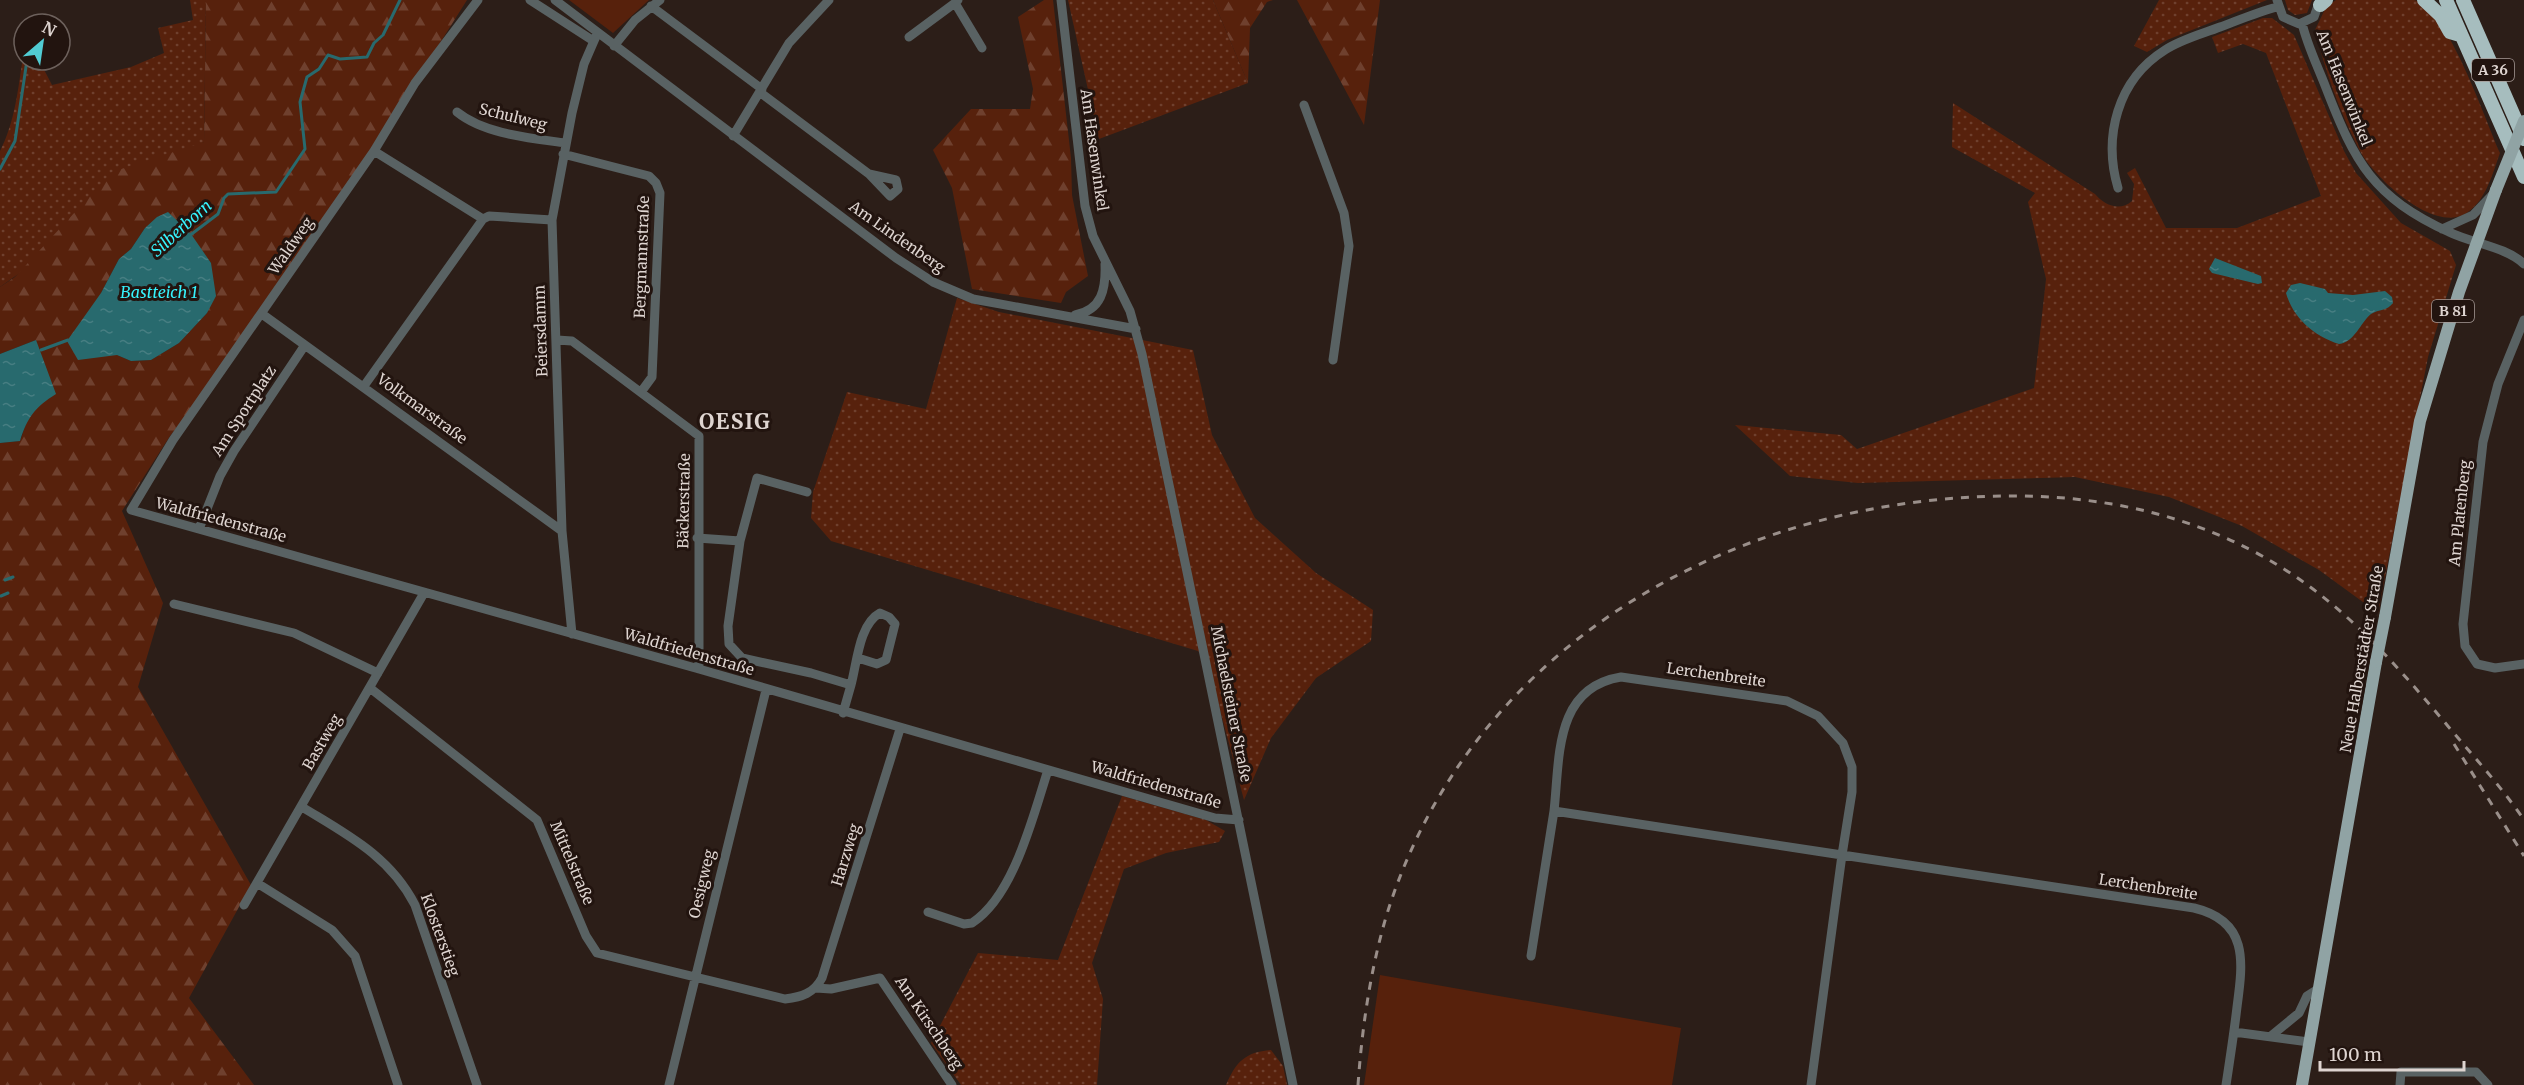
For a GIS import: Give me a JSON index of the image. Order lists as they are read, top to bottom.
{
  "streets": {
    "highway": ["A 36"],
    "main road": ["B 81", "Neue Halberstädter Straße"],
    "street": [
      "Am Hasenwinkel",
      "Schulweg",
      "Am Lindenberg",
      "Waldweg",
      "Bergmannstraße",
      "Beiersdamm",
      "Volkmarstraße",
      "Am Sportplatz",
      "Bäckerstraße",
      "Am Platenberg",
      "Waldfriedenstraße",
      "Lerchenbreite",
      "Michaelsteiner Straße",
      "Bastweg",
      "Harzweg",
      "Mittelstraße",
      "Oesigweg",
      "Klosterstieg",
      "Am Kirschberg"
    ]
  },
  "crossings": [
    ["Am Hasenwinkel", "Am Lindenberg"],
    ["Am Hasenwinkel", "B 81"],
    ["Am Hasenwinkel", "Neue Halberstädter Straße"],
    ["Am Hasenwinkel", "Michaelsteiner Straße"],
    ["Schulweg", "Beiersdamm"],
    ["Am Lindenberg", "Beiersdamm"],
    ["Am Lindenberg", "Michaelsteiner Straße"],
    ["Waldweg", "Volkmarstraße"],
    ["Waldweg", "Waldfriedenstraße"],
    ["Bergmannstraße", "Beiersdamm"],
    ["Bergmannstraße", "Bäckerstraße"],
    ["B 81", "Neue Halberstädter Straße"],
    ["Beiersdamm", "Volkmarstraße"],
    ["Beiersdamm", "Bäckerstraße"],
    ["Beiersdamm", "Waldfriedenstraße"],
    ["Volkmarstraße", "Am Sportplatz"],
    ["Am Sportplatz", "Waldfriedenstraße"],
    ["Bäckerstraße", "Waldfriedenstraße"],
    ["Waldfriedenstraße", "Michaelsteiner Straße"],
    ["Waldfriedenstraße", "Bastweg"],
    ["Waldfriedenstraße", "Harzweg"],
    ["Waldfriedenstraße", "Oesigweg"],
    ["Bastweg", "Mittelstraße"],
    ["Bastweg", "Klosterstieg"],
    ["Harzweg", "Am Kirschberg"],
    ["Mittelstraße", "Oesigweg"]
  ],
  "districts": ["OESIG"],
  "water": ["Silberborn", "Bastteich 1"],
  "scale_bar": "100 m",
  "north": "top right"
}
